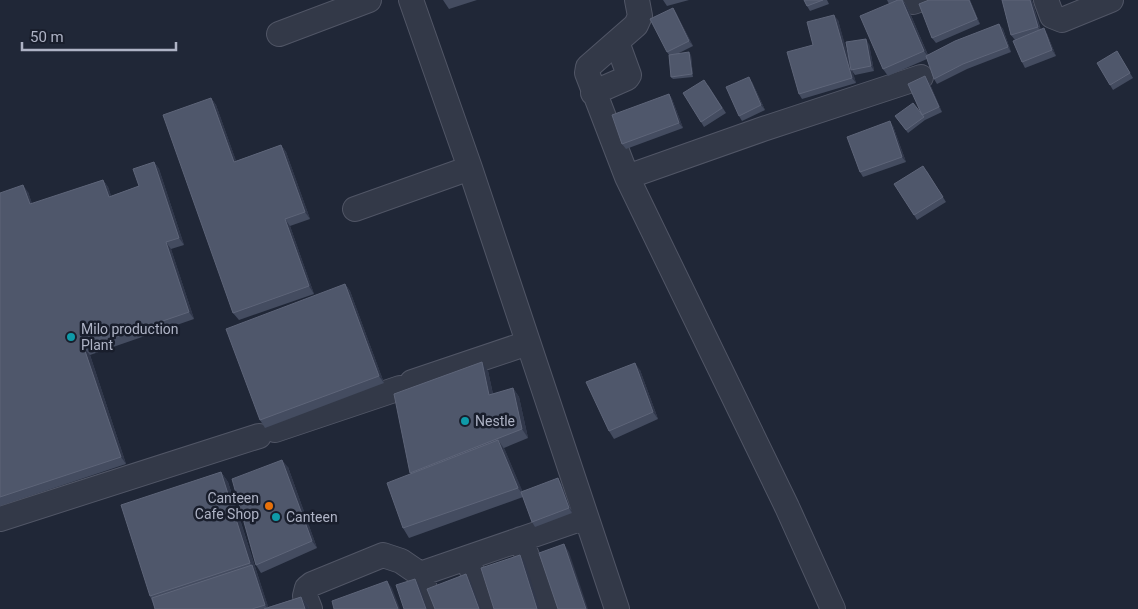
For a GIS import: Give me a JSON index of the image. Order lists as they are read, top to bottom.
{
  "places": [
    "Milo production Plant",
    "Nestle",
    "Canteen Cafe Shop",
    "Canteen"
  ],
  "scale_bar": "50 m"
}
